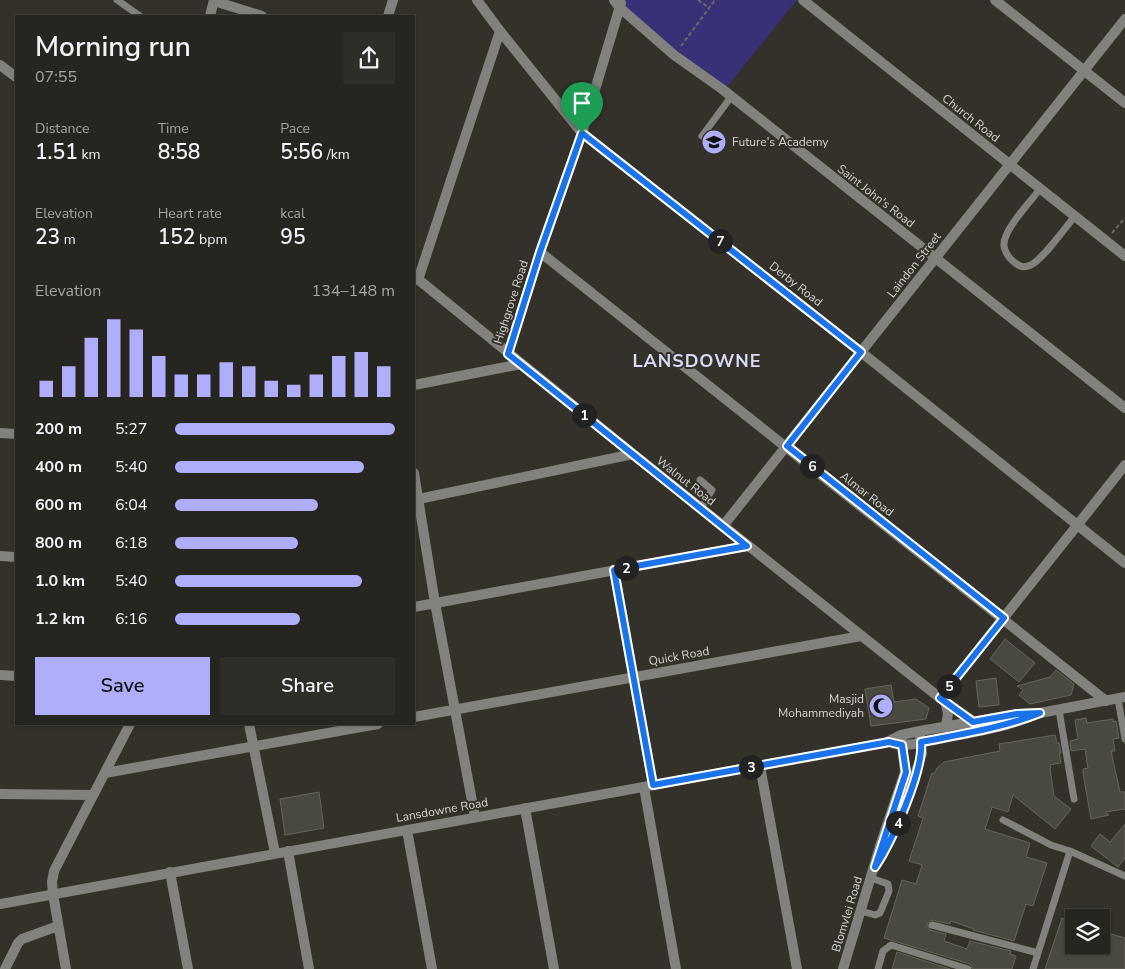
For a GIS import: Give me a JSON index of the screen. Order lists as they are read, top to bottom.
{
  "streets": {
    "street": [
      "Church Road",
      "Saint John's Road",
      "Laindon Street",
      "Derby Road",
      "Highgrove Road",
      "Walnut Road",
      "Almar Road",
      "Quick Road",
      "Lansdowne Road",
      "Blomvlei Road"
    ]
  },
  "crossings": [
    ["Church Road", "Laindon Street"],
    ["Saint John's Road", "Laindon Street"],
    ["Saint John's Road", "Highgrove Road"],
    ["Laindon Street", "Derby Road"],
    ["Laindon Street", "Walnut Road"],
    ["Laindon Street", "Almar Road"],
    ["Derby Road", "Highgrove Road"],
    ["Highgrove Road", "Walnut Road"],
    ["Highgrove Road", "Almar Road"],
    ["Walnut Road", "Quick Road"],
    ["Walnut Road", "Lansdowne Road"],
    ["Almar Road", "Lansdowne Road"],
    ["Lansdowne Road", "Blomvlei Road"]
  ],
  "districts": ["LANSDOWNE"],
  "places": {
    "school or university": ["Future's Academy"],
    "mosque": ["Masjid Mohammediyah"]
  },
  "page": {
    "heading": ["Morning run", "07:55"],
    "stats": [
      ["Distance", "1.51 km"],
      ["Time", "8:58"],
      ["Pace", "5:56 /km"],
      ["Elevation", "23 m"],
      ["Heart rate", "152 bpm"],
      ["kcal", "95"]
    ],
    "pins": [
      "7",
      "1",
      "6",
      "2",
      "5",
      "3",
      "4"
    ],
    "chart": ["Elevation", "134–148 m"],
    "list": [
      {
        "name": "200 m",
        "note": "5:27"
      },
      {
        "name": "400 m",
        "note": "5:40"
      },
      {
        "name": "600 m",
        "note": "6:04"
      },
      {
        "name": "800 m",
        "note": "6:18"
      },
      {
        "name": "1.0 km",
        "note": "5:40"
      },
      {
        "name": "1.2 km",
        "note": "6:16"
      }
    ],
    "buttons": ["Save", "Share"]
  }
}
